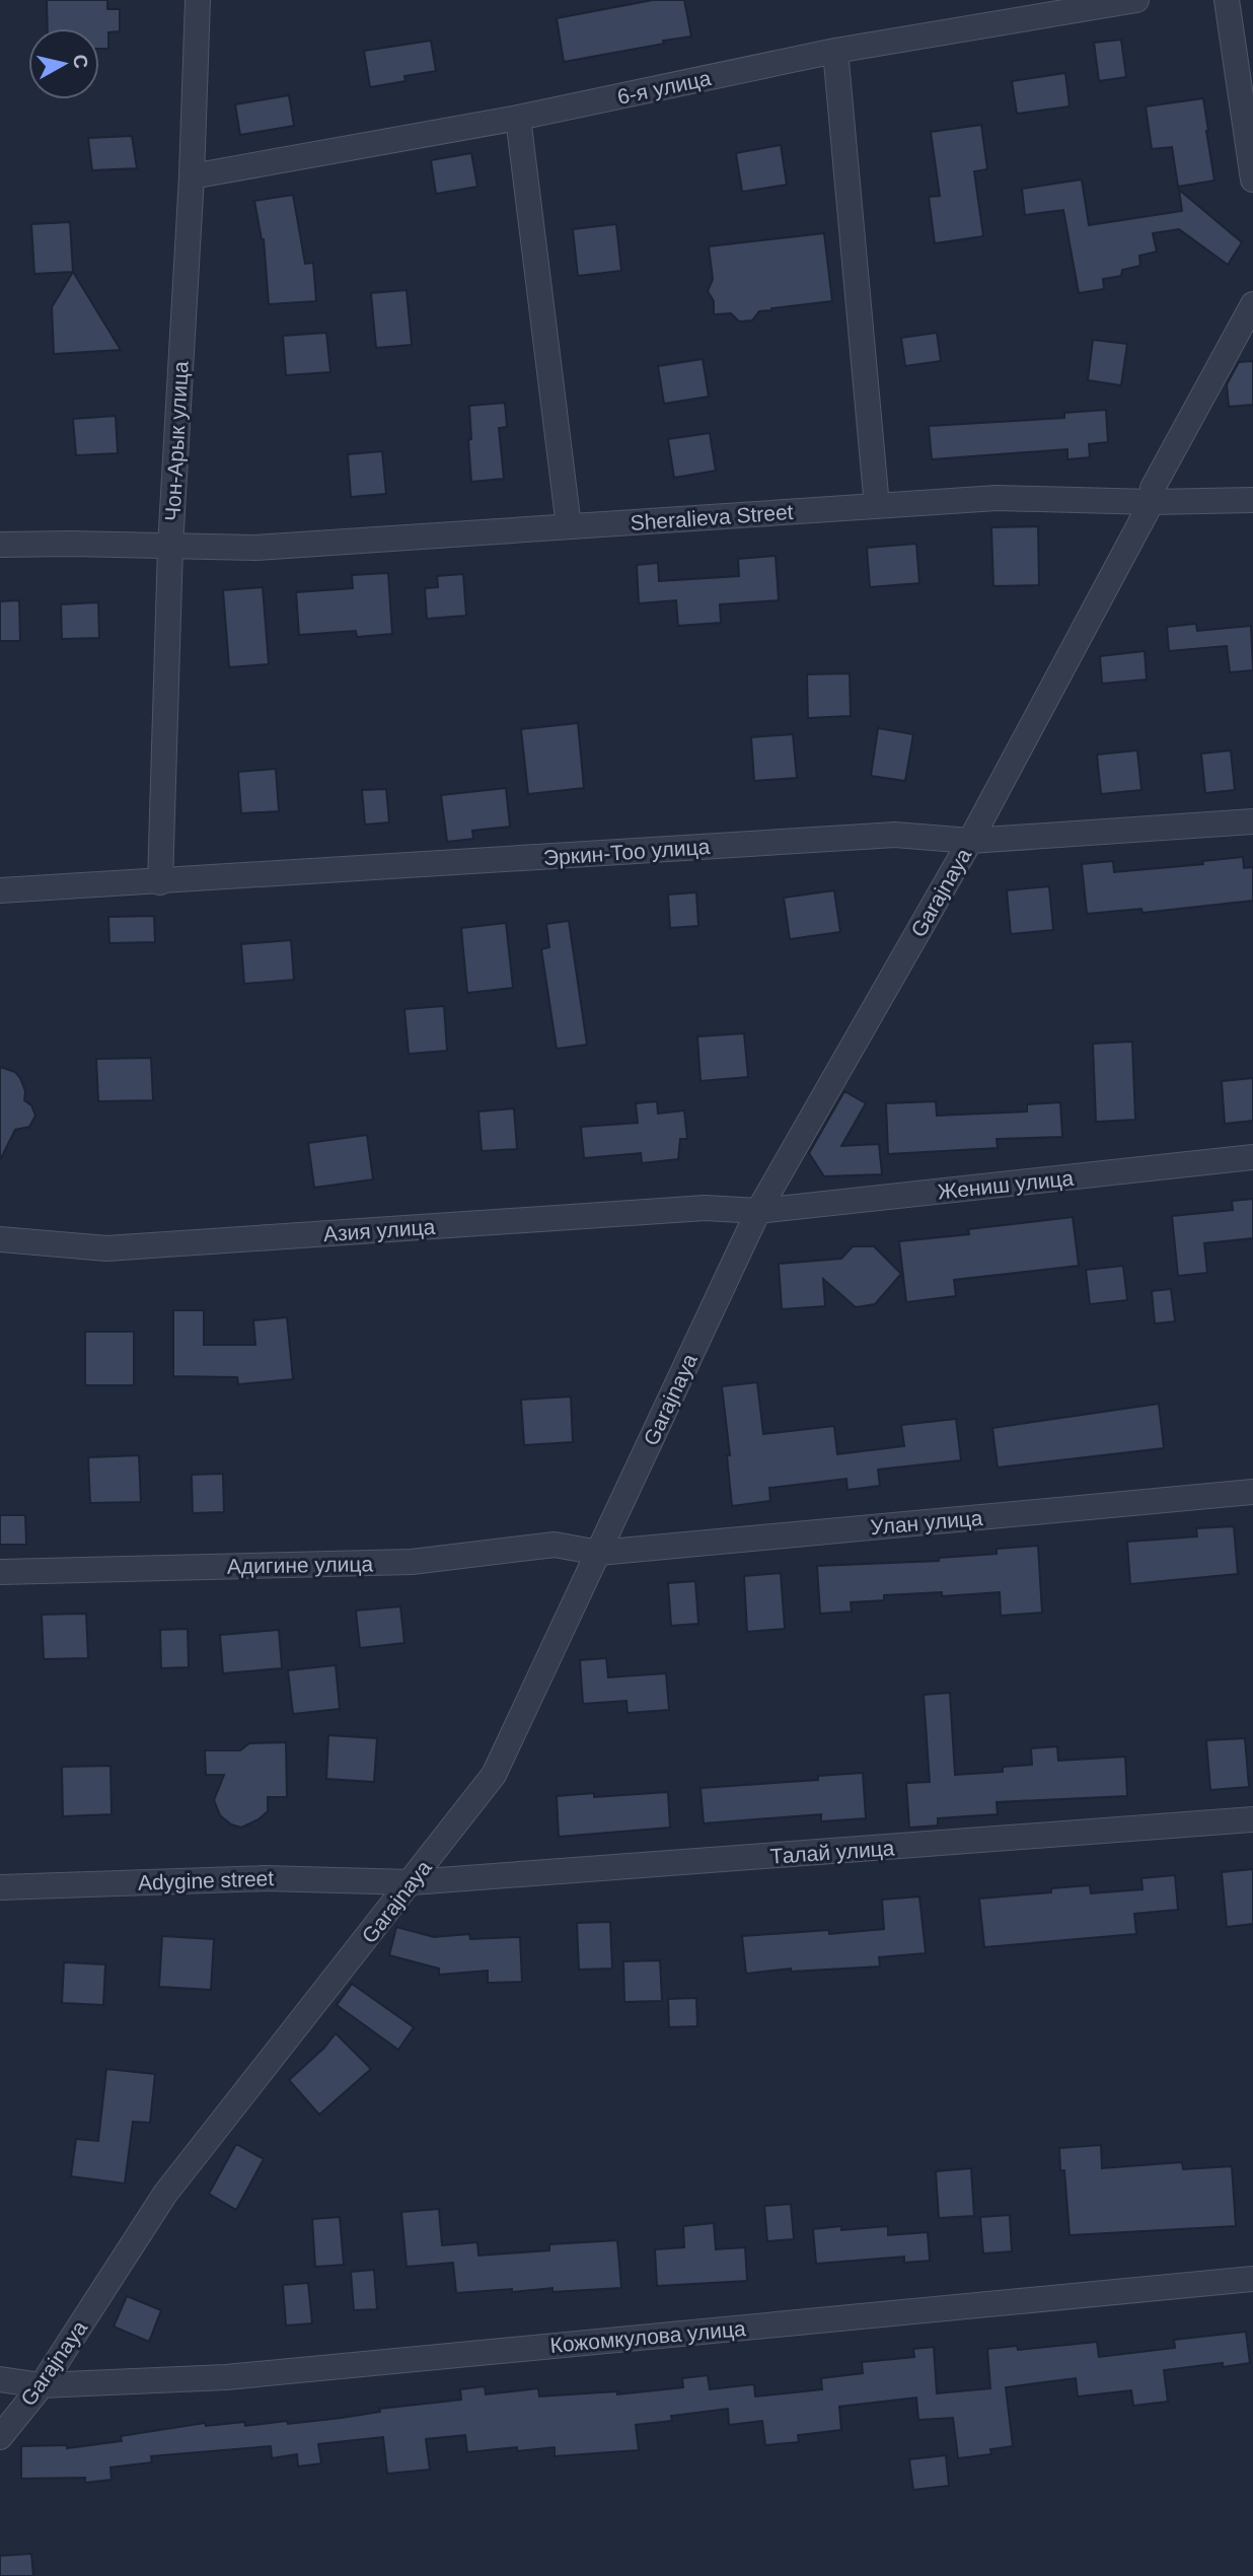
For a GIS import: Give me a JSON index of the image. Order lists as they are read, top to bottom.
{
  "streets": {
    "street": [
      "6-я улица",
      "Чон-Арык улица",
      "Sheralieva Street",
      "Эркин-Тоо улица",
      "Garajnaya",
      "Жениш улица",
      "Азия улица",
      "Улан улица",
      "Адигине улица",
      "Талай улица",
      "Adygine street",
      "Кожомкулова улица"
    ]
  },
  "crossings": [
    ["6-я улица", "Чон-Арык улица"],
    ["Чон-Арык улица", "Sheralieva Street"],
    ["Чон-Арык улица", "Эркин-Тоо улица"],
    ["Sheralieva Street", "Garajnaya"],
    ["Эркин-Тоо улица", "Garajnaya"],
    ["Garajnaya", "Жениш улица"],
    ["Garajnaya", "Азия улица"],
    ["Garajnaya", "Улан улица"],
    ["Garajnaya", "Адигине улица"],
    ["Garajnaya", "Талай улица"],
    ["Garajnaya", "Adygine street"],
    ["Garajnaya", "Кожомкулова улица"],
    ["Жениш улица", "Азия улица"],
    ["Улан улица", "Адигине улица"],
    ["Талай улица", "Adygine street"]
  ],
  "north": "right"
}
